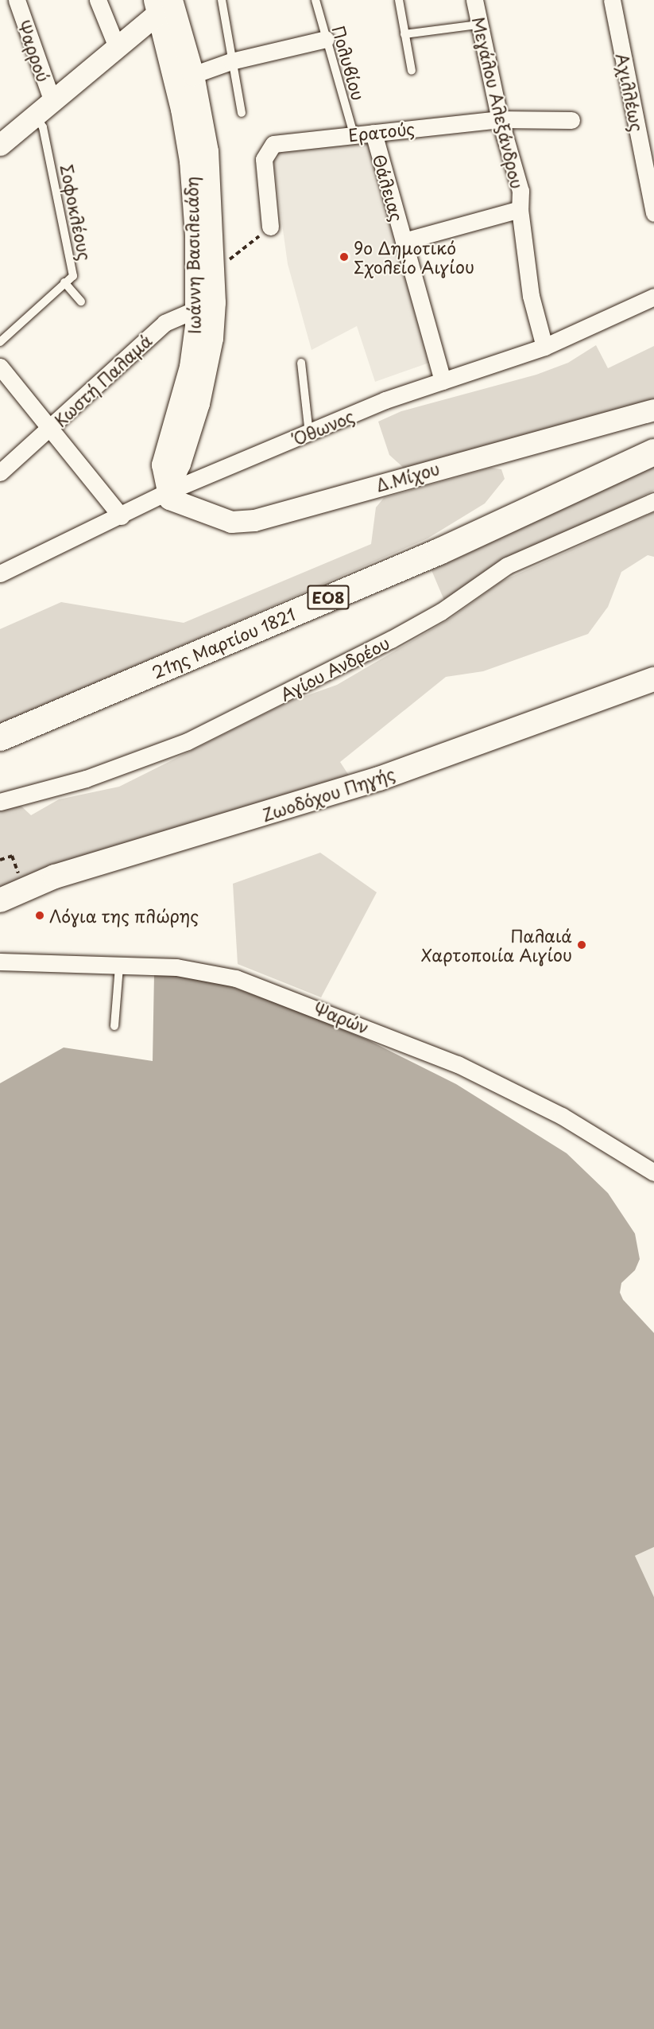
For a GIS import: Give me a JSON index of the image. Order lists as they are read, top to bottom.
{
  "streets": {
    "main road": ["ΕΟ8", "21ης Μαρτίου 1821", "Ζωοδόχου Πηγής"],
    "street": [
      "Ψαρρού",
      "Αχιλλέως",
      "Μεγάλου Αλεξάνδρου",
      "Ερατούς",
      "Θάλειας",
      "Ιωάννη Βασιλειάδη",
      "Κωστή Παλαμά",
      "Όθωνος",
      "Δ.Μίχου",
      "Αγίου Ανδρέου",
      "Ψαρών"
    ],
    "lane": ["Πολυβίου", "Σοφοκλέους"]
  },
  "crossings": [
    ["Πολυβίου", "Ερατούς"],
    ["Μεγάλου Αλεξάνδρου", "Ερατούς"],
    ["Μεγάλου Αλεξάνδρου", "Όθωνος"],
    ["Ερατούς", "Θάλειας"],
    ["Θάλειας", "Όθωνος"],
    ["Ιωάννη Βασιλειάδη", "Κωστή Παλαμά"],
    ["Ιωάννη Βασιλειάδη", "Όθωνος"],
    ["Ιωάννη Βασιλειάδη", "Δ.Μίχου"],
    ["Όθωνος", "Δ.Μίχου"]
  ],
  "places": ["9ο Δημοτικό Σχολείο Αιγίου", "Λόγια της πλώρης", "Παλαιά Χαρτοποιία Αιγίου"]
}
